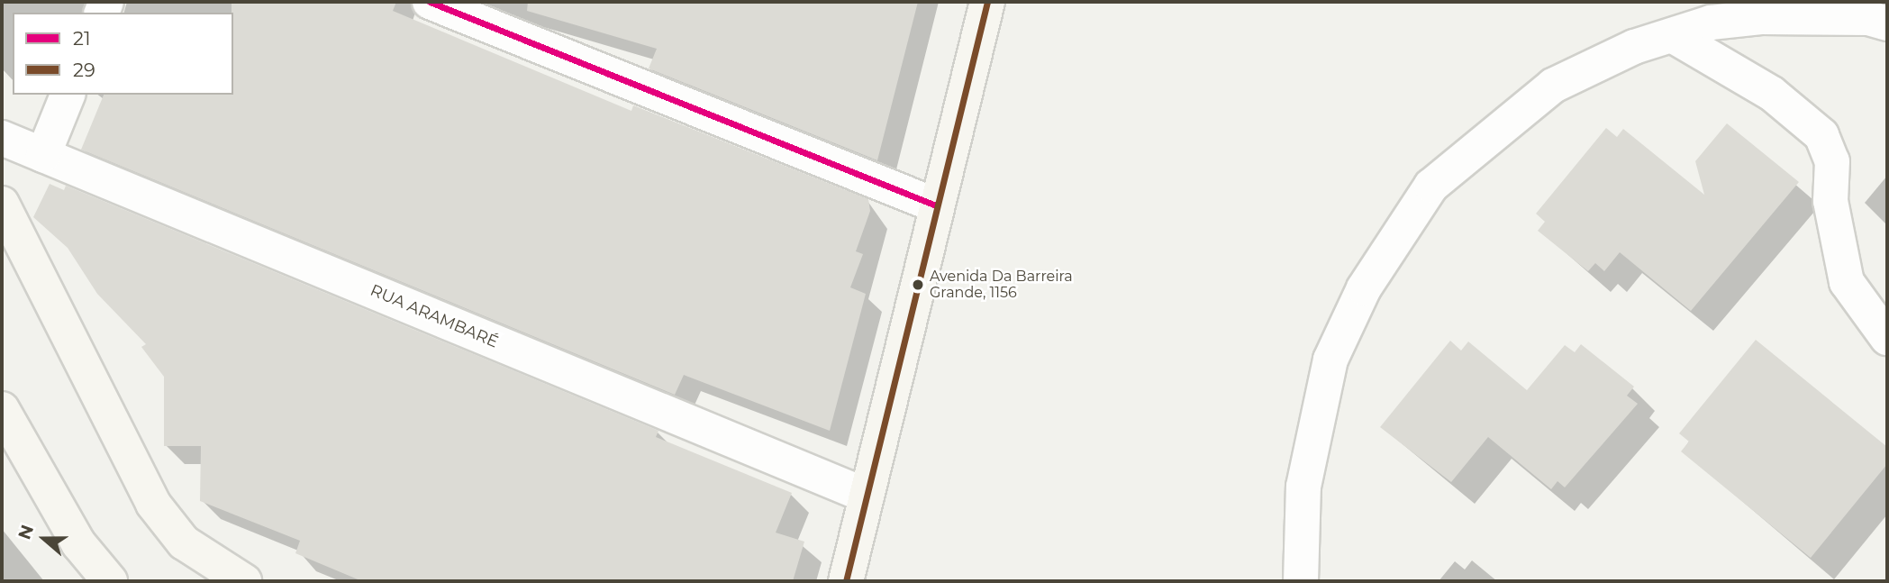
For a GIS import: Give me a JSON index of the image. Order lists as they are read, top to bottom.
{
  "streets": {
    "street": ["RUA ARAMBARÉ"]
  },
  "places": ["Avenida Da Barreira Grande, 1156"],
  "lines": ["transit line 21", "transit line 29"],
  "legend": ["21", "29"],
  "north": "left"
}
